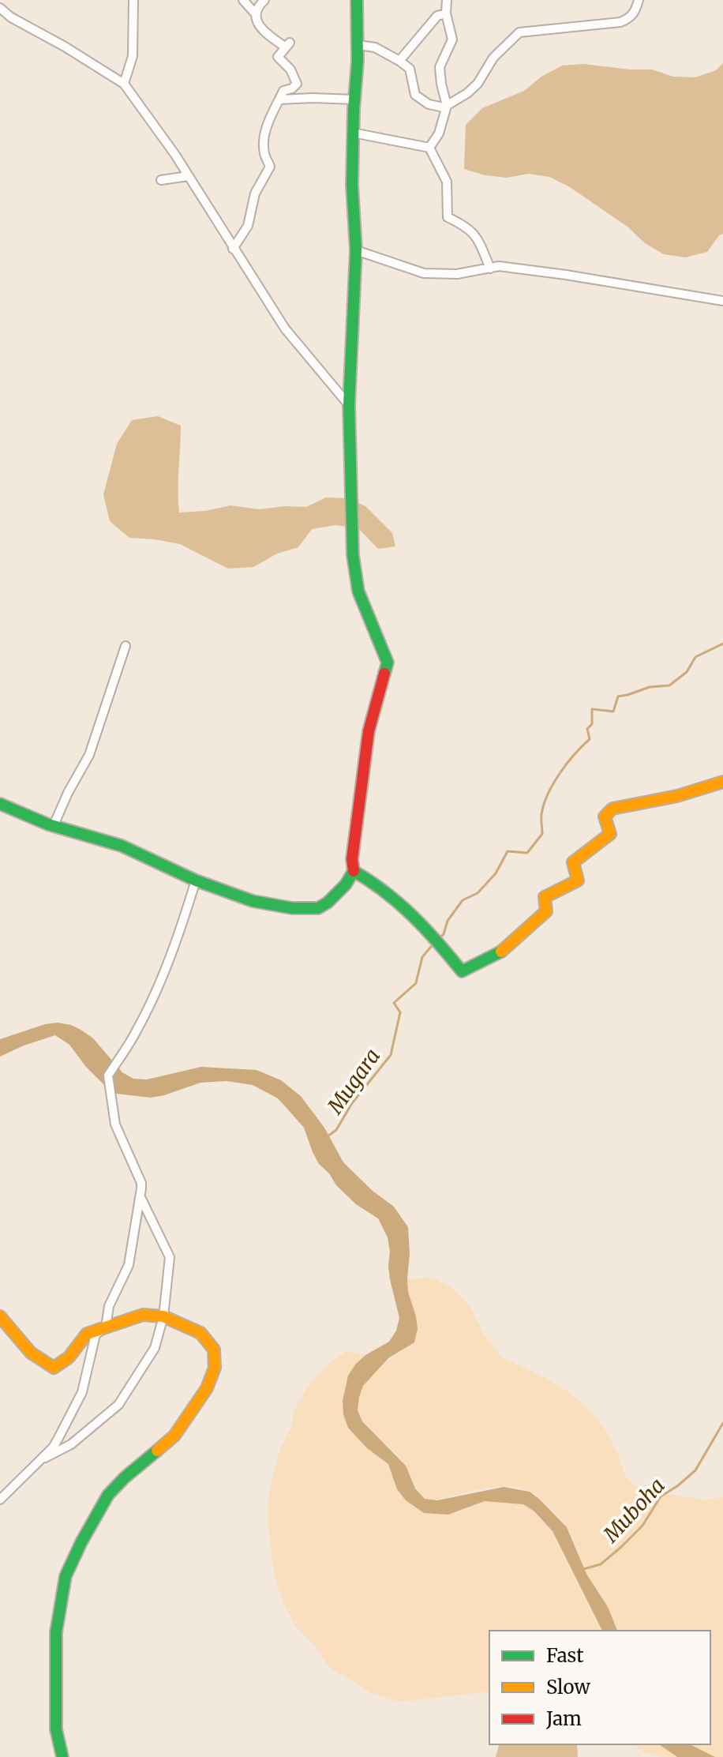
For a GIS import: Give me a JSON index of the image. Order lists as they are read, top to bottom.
{
  "water": ["Mugara", "Muboha"],
  "legend": ["Fast", "Slow", "Jam"]
}
